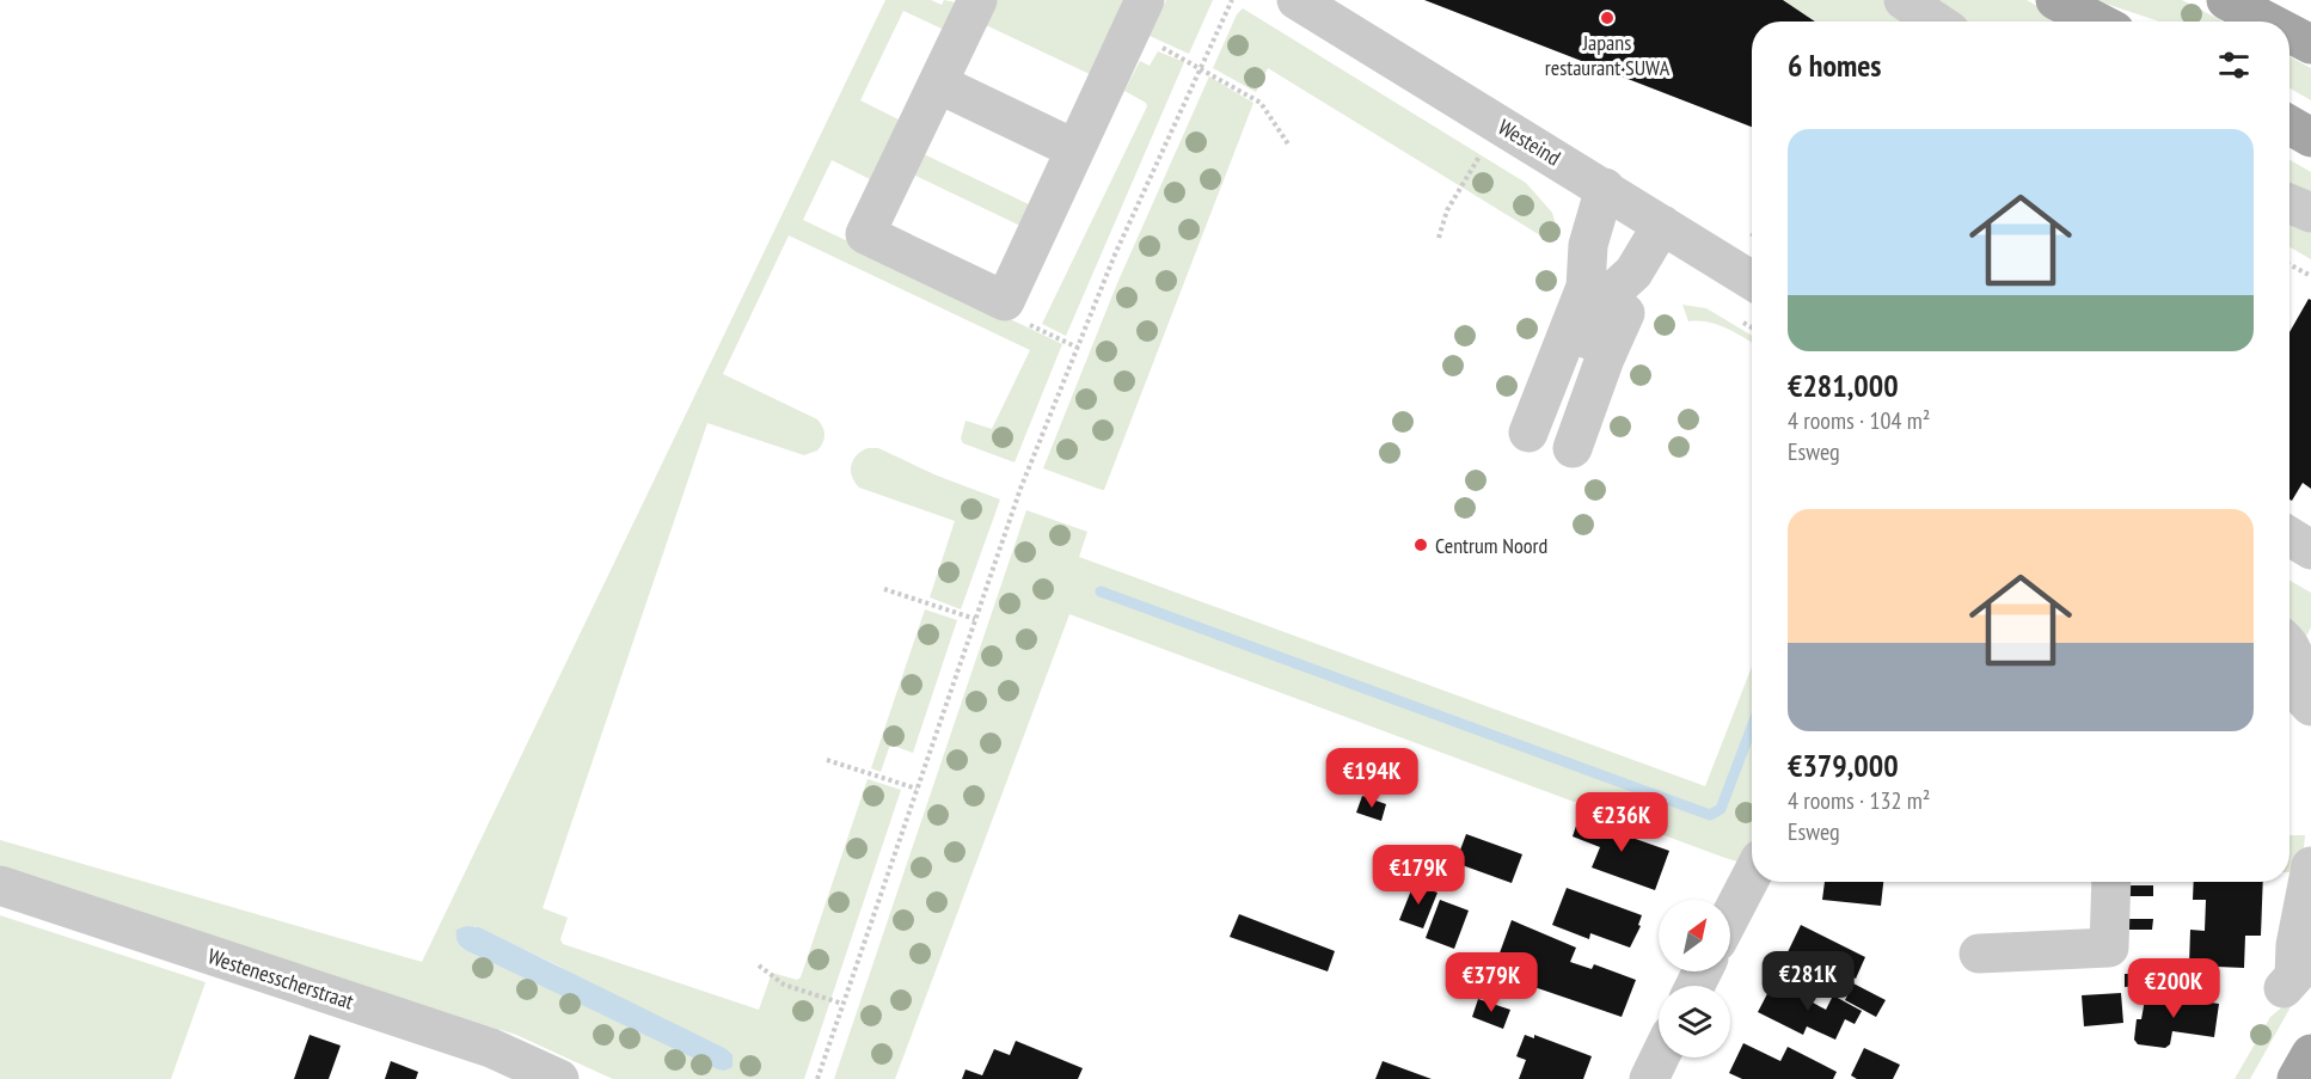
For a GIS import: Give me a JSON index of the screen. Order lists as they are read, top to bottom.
{
  "streets": {
    "street": ["Westeind", "Westenesscherstraat"]
  },
  "places": ["Japans restaurant SUWA", "Centrum Noord"],
  "north": "top right",
  "page": {
    "heading": "6 homes",
    "list": [
      {
        "name": "€281,000",
        "note": "4 rooms · 104 m² · Esweg"
      },
      {
        "name": "€379,000",
        "note": "4 rooms · 132 m² · Esweg"
      }
    ],
    "price": [
      "€194K",
      "€236K",
      "€179K",
      "€281K",
      "€379K",
      "€200K"
    ]
  }
}
